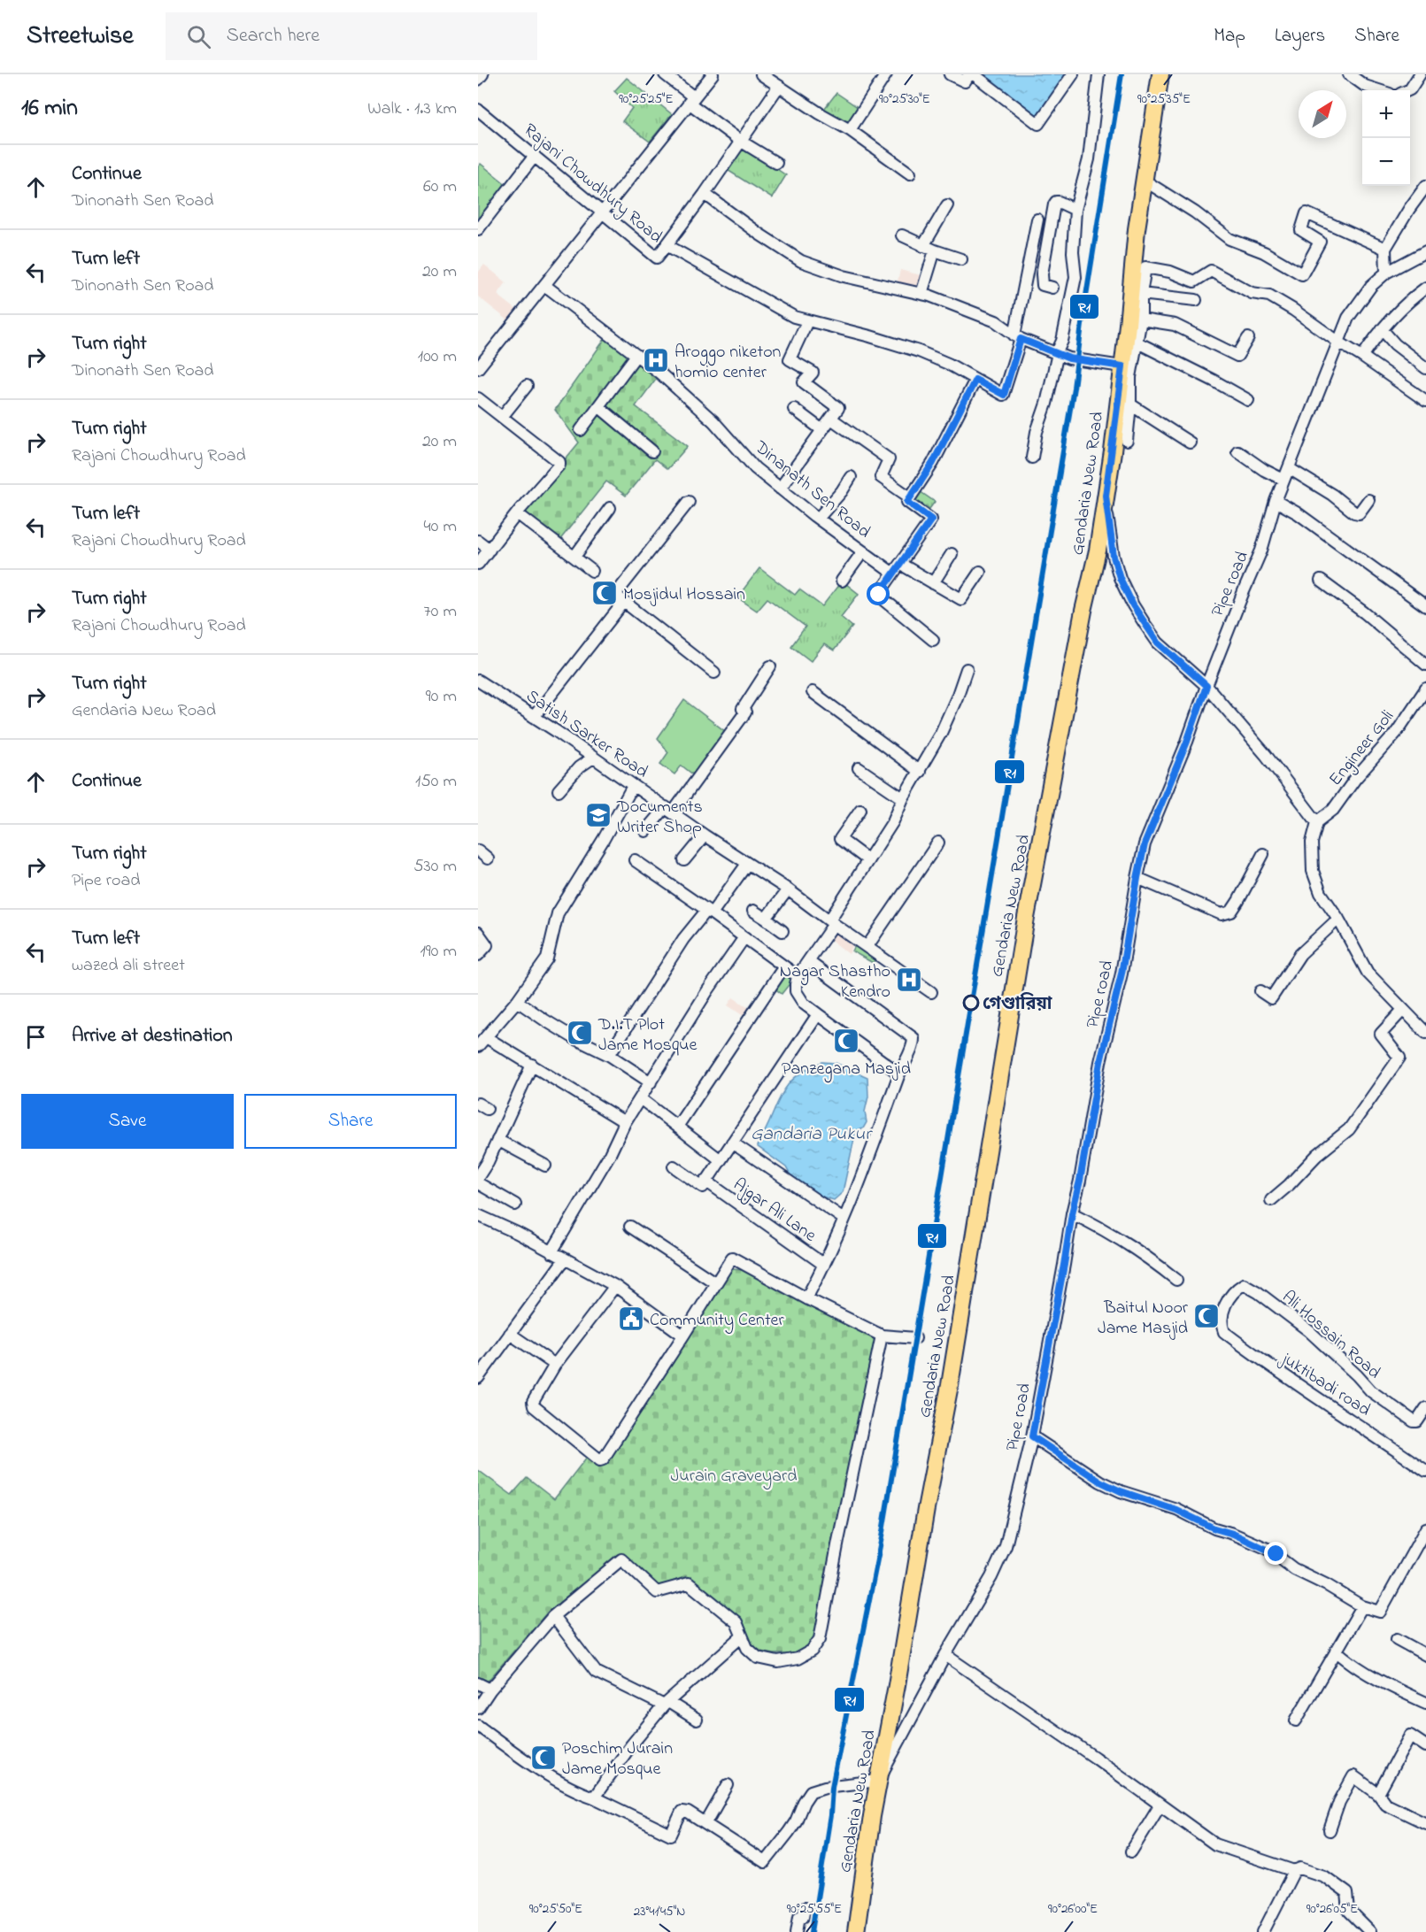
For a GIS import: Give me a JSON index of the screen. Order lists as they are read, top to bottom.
{
  "streets": {
    "main road": ["Gendaria New Road"],
    "street": [
      "Rajani Chowdhury Road",
      "Dinanath Sen Road",
      "Pipe road",
      "Satish Sarker Road",
      "Engineer Goli",
      "Ajgar Ali Lane",
      "Ali Hossain Road",
      "juktibadi road"
    ]
  },
  "crossings": [
    ["Gendaria New Road", "Pipe road"],
    ["Ali Hossain Road", "juktibadi road"]
  ],
  "water": ["Gandaria Pukur"],
  "parks": ["Jurain Graveyard"],
  "places": {
    "hospital": ["Aroggo niketon homio center", "Nagar Shastho Kendro"],
    "mosque": [
      "Mosjidul Hossain",
      "D.I.T Plot Jame Mosque",
      "Panzegana Masjid",
      "Baitul Noor Jame Masjid",
      "Poschim Jurain Jame Mosque"
    ],
    "school or university": ["Documents Writer Shop"],
    "other": ["গেণ্ডারিয়া"],
    "public building": ["Community Center"]
  },
  "lines": ["transit line R1"],
  "north": "top right",
  "page": {
    "header": "Streetwise",
    "search": "Search here",
    "nav": ["Map", "Layers", "Share"],
    "heading": ["16 min", "Walk · 1.3 km"],
    "map_buttons": ["+", "−"],
    "list": [
      ["Continue", "Dinonath Sen Road", "60 m"],
      ["Turn left", "Dinonath Sen Road", "20 m"],
      ["Turn right", "Dinonath Sen Road", "100 m"],
      ["Turn right", "Rajani Chowdhury Road", "20 m"],
      ["Turn left", "Rajani Chowdhury Road", "40 m"],
      ["Turn right", "Rajani Chowdhury Road", "70 m"],
      ["Turn right", "Gendaria New Road", "90 m"],
      ["Continue", "150 m"],
      ["Turn right", "Pipe road", "530 m"],
      ["Turn left", "wazed ali street", "190 m"],
      "Arrive at destination"
    ],
    "buttons": ["Save", "Share"]
  },
  "coordinates": [
    "90°25'25\"E",
    "90°25'30\"E",
    "90°25'35\"E",
    "90°25'50\"E",
    "90°25'55\"E",
    "90°26'00\"E",
    "90°26'05\"E",
    "23°41'45\"N"
  ]
}
